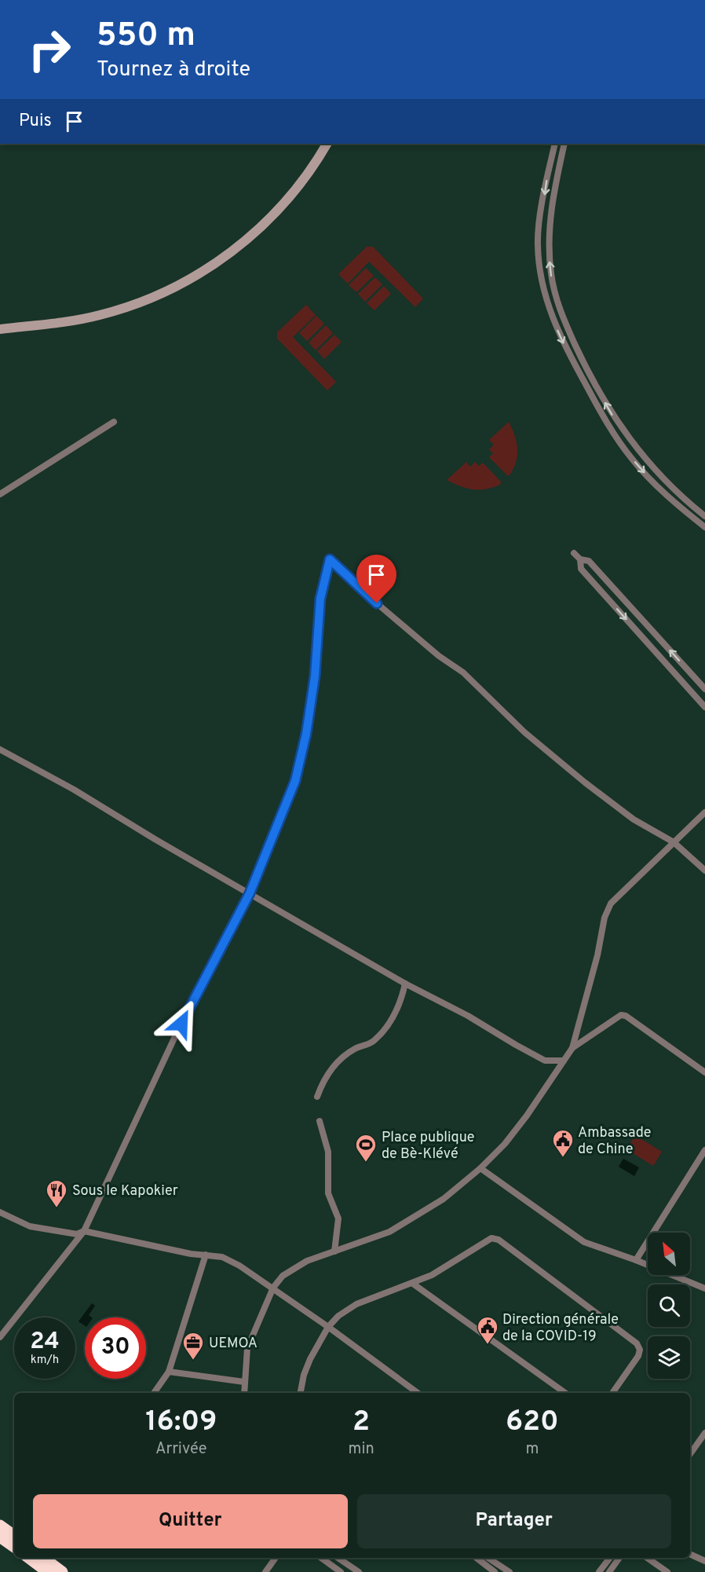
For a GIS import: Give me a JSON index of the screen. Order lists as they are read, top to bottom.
{
  "places": {
    "public building": ["Ambassade de Chine", "Direction générale de la COVID-19"],
    "sports": ["Place publique de Bè-Klévé"],
    "restaurant": ["Sous le Kapokier"],
    "office": ["UEMOA"]
  },
  "north": "top left",
  "page": {
    "turn": ["550 m", "Tournez à droite"],
    "then": "Puis",
    "speed": "24 km/h",
    "limit": "30",
    "eta": [
      "16:09",
      "Arrivée",
      "2",
      "min",
      "620",
      "m"
    ],
    "buttons": ["Quitter", "Partager"]
  }
}
